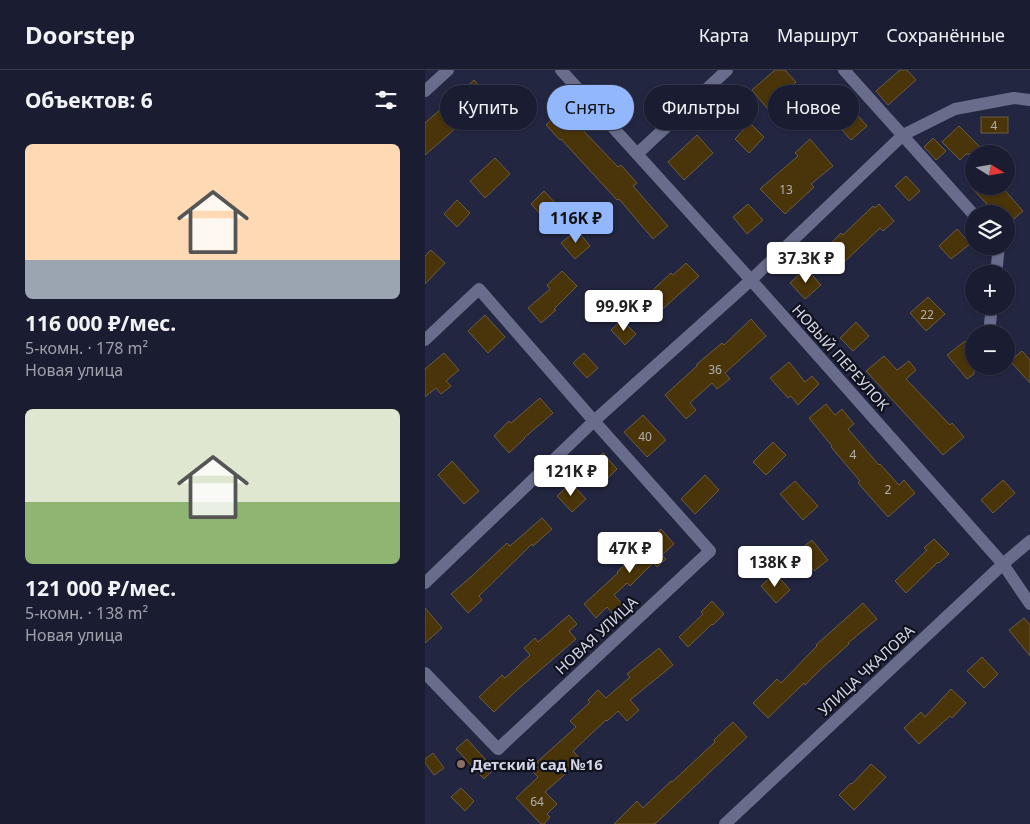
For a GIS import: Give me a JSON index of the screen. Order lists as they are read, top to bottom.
{
  "streets": {
    "street": ["НОВЫЙ ПЕРЕУЛОК", "НОВАЯ УЛИЦА", "УЛИЦА ЧКАЛОВА"]
  },
  "crossings": [
    ["НОВЫЙ ПЕРЕУЛОК", "УЛИЦА ЧКАЛОВА"]
  ],
  "places": ["Детский сад №16"],
  "house_numbers": [
    "4",
    "13",
    "22",
    "36",
    "40",
    "4",
    "2",
    "64"
  ],
  "north": "right",
  "page": {
    "header": "Doorstep",
    "nav": ["Карта", "Маршрут", "Сохранённые"],
    "heading": "Объектов: 6",
    "chip": [
      "Купить",
      "Снять",
      "Фильтры",
      "Новое"
    ],
    "list": [
      {
        "name": "116 000 ₽/мес.",
        "note": "5-комн. · 178 m² · Новая улица"
      },
      {
        "name": "121 000 ₽/мес.",
        "note": "5-комн. · 138 m² · Новая улица"
      }
    ],
    "map_buttons": ["+", "−"],
    "price": [
      "116K ₽",
      "37.3K ₽",
      "99.9K ₽",
      "121K ₽",
      "47K ₽",
      "138K ₽"
    ]
  }
}
